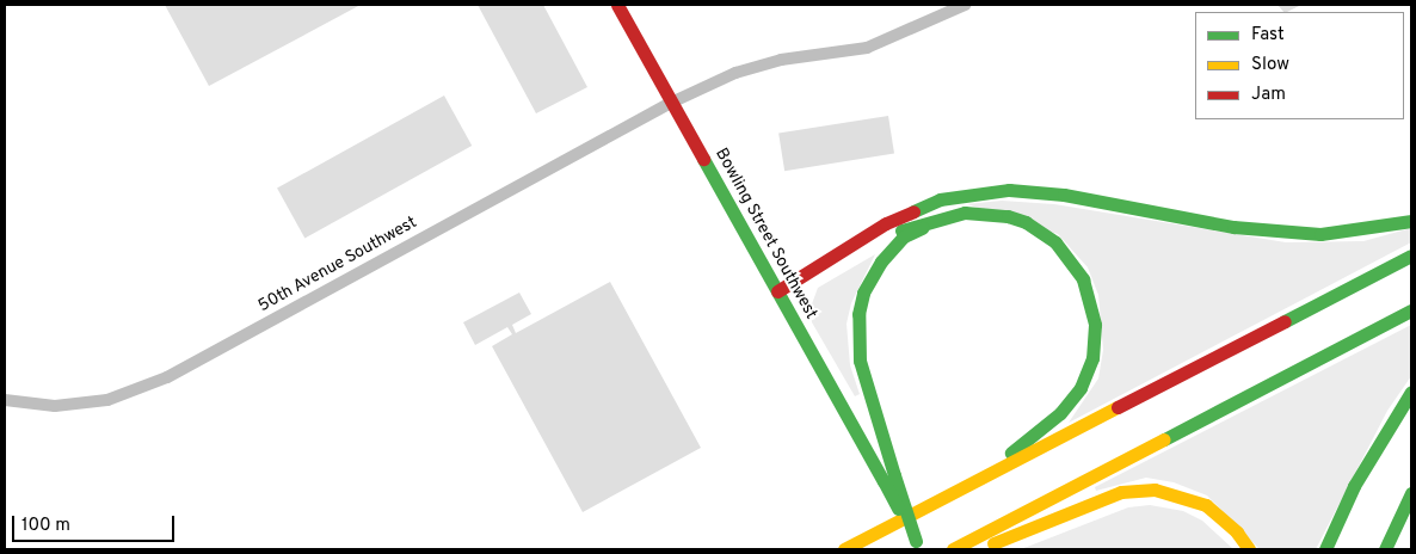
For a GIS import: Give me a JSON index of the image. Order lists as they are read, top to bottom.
{
  "streets": {
    "main road": ["Bowling Street Southwest"],
    "street": ["50th Avenue Southwest"]
  },
  "crossings": [
    ["Bowling Street Southwest", "50th Avenue Southwest"]
  ],
  "legend": ["Fast", "Slow", "Jam"],
  "scale_bar": "100 m"
}
